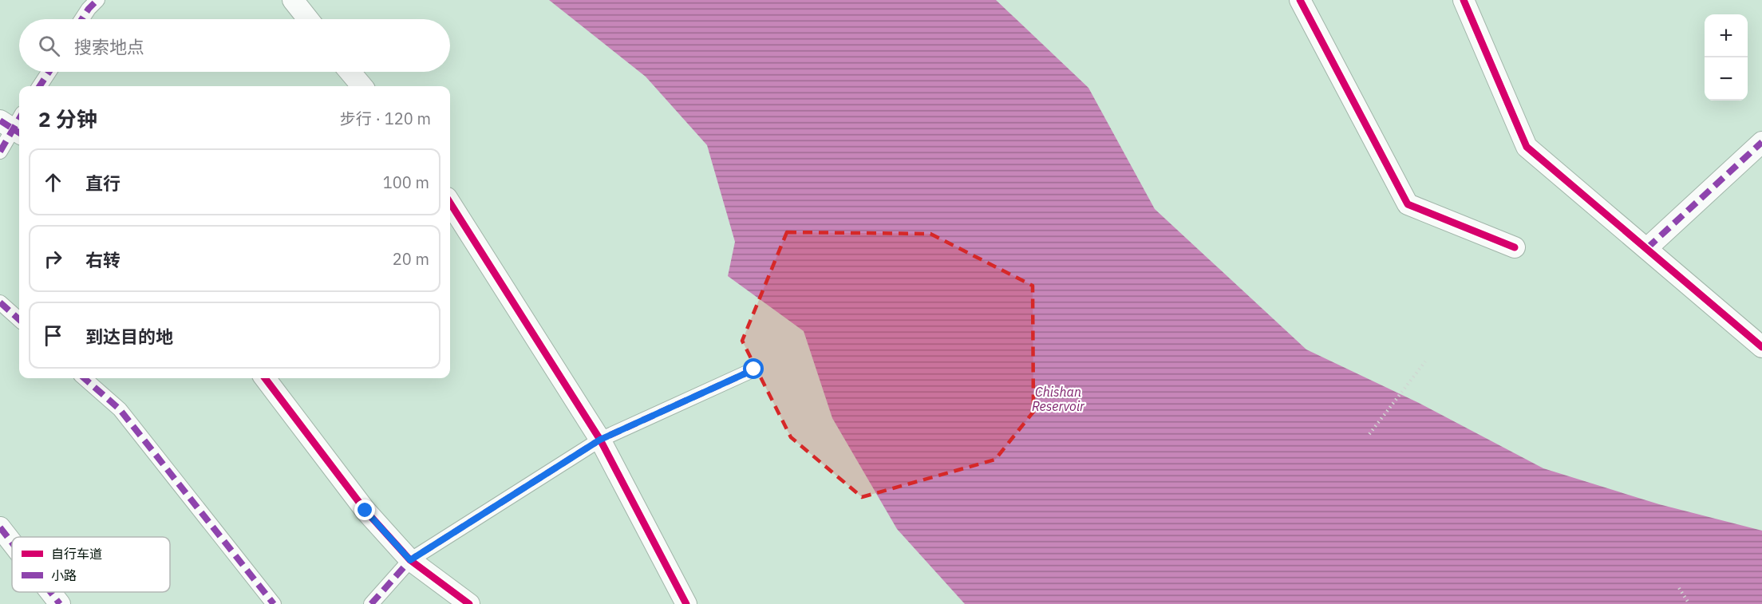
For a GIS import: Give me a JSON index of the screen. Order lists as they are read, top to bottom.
{
  "water": ["Chishan Reservoir"],
  "legend": ["自行车道", "小路"],
  "page": {
    "map_buttons": ["+", "−"],
    "search": "搜索地点",
    "heading": ["2 分钟", "步行 · 120 m"],
    "list": [
      ["直行", "100 m"],
      ["右转", "20 m"],
      "到达目的地"
    ]
  }
}
